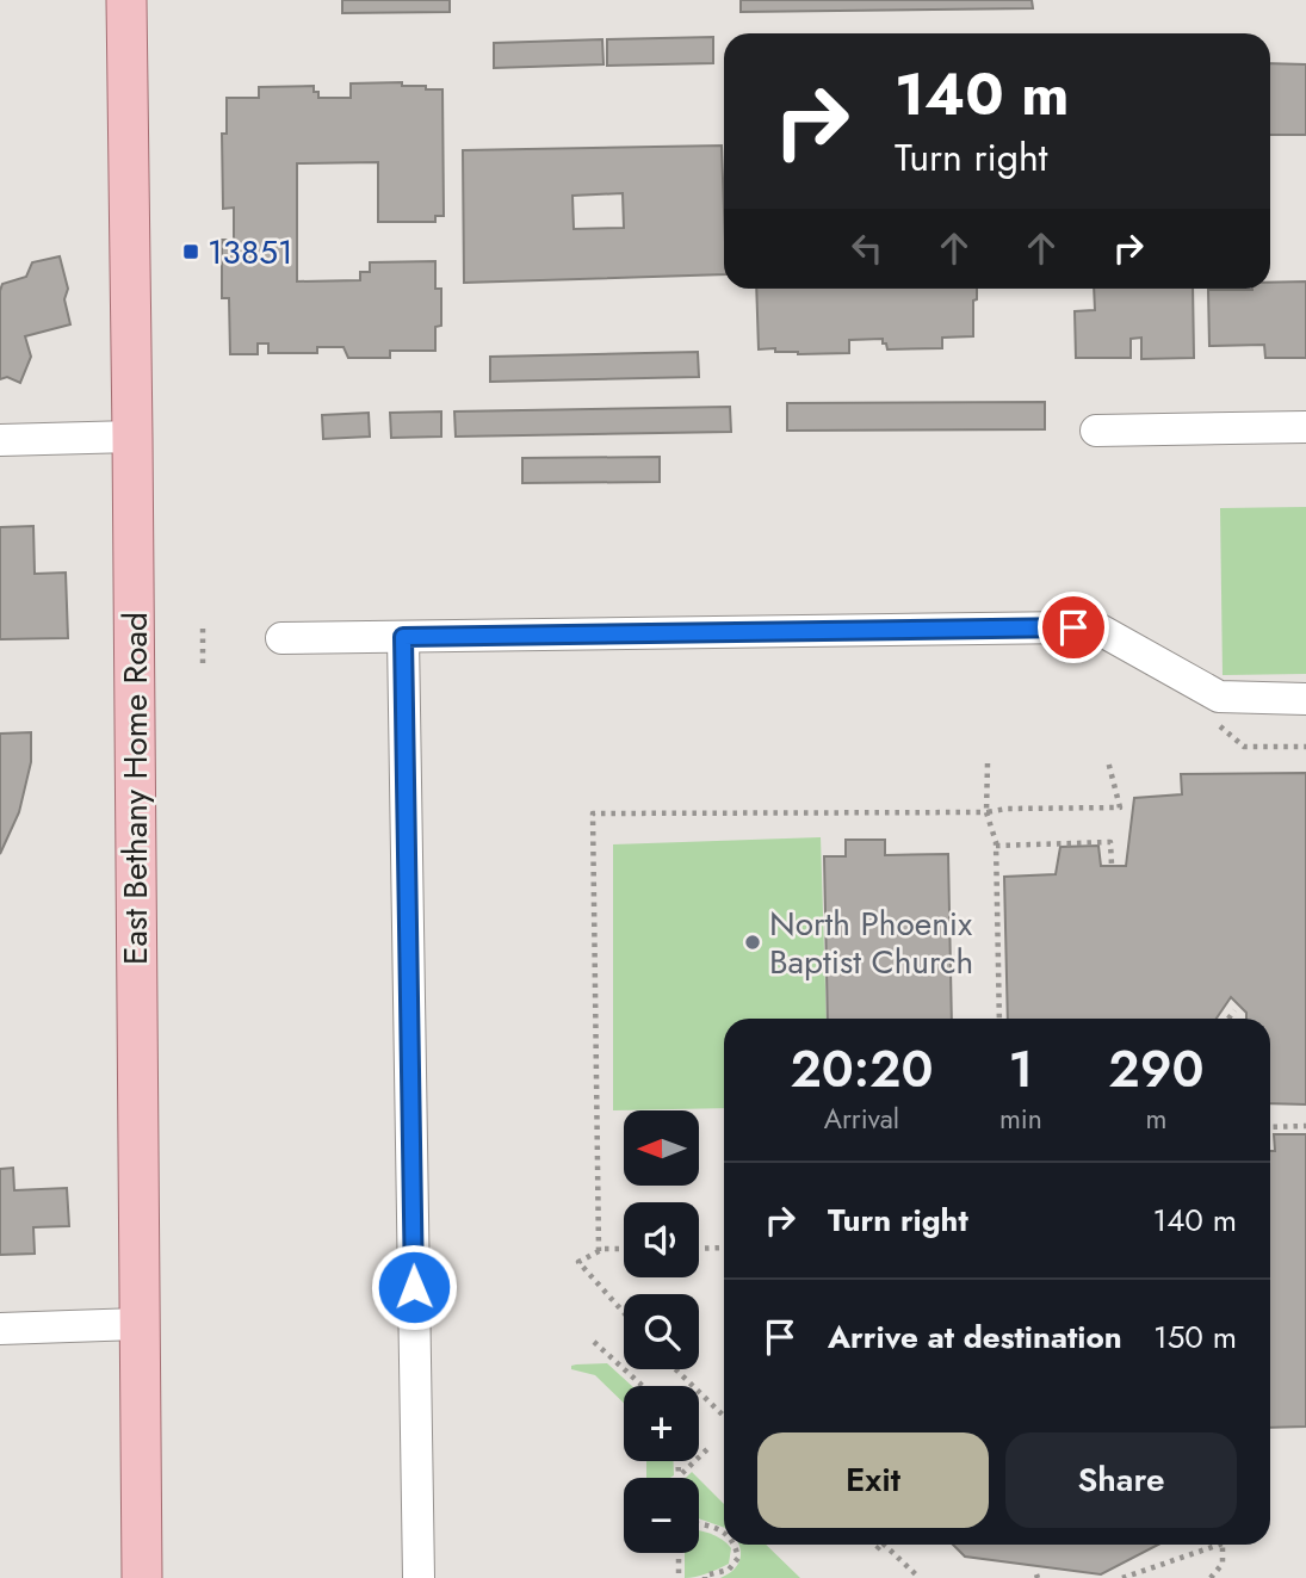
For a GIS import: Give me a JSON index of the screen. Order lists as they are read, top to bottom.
{
  "streets": {
    "main road": ["East Bethany Home Road"]
  },
  "places": {
    "transit": ["13851"],
    "other": ["North Phoenix Baptist Church"]
  },
  "north": "left",
  "page": {
    "turn": ["140 m", "Turn right"],
    "eta": [
      "20:20",
      "Arrival",
      "1",
      "min",
      "290",
      "m"
    ],
    "map_buttons": ["+", "−"],
    "list": [
      {
        "name": "Turn right",
        "value": "140 m"
      },
      {
        "name": "Arrive at destination",
        "value": "150 m"
      }
    ],
    "buttons": ["Exit", "Share"]
  }
}
